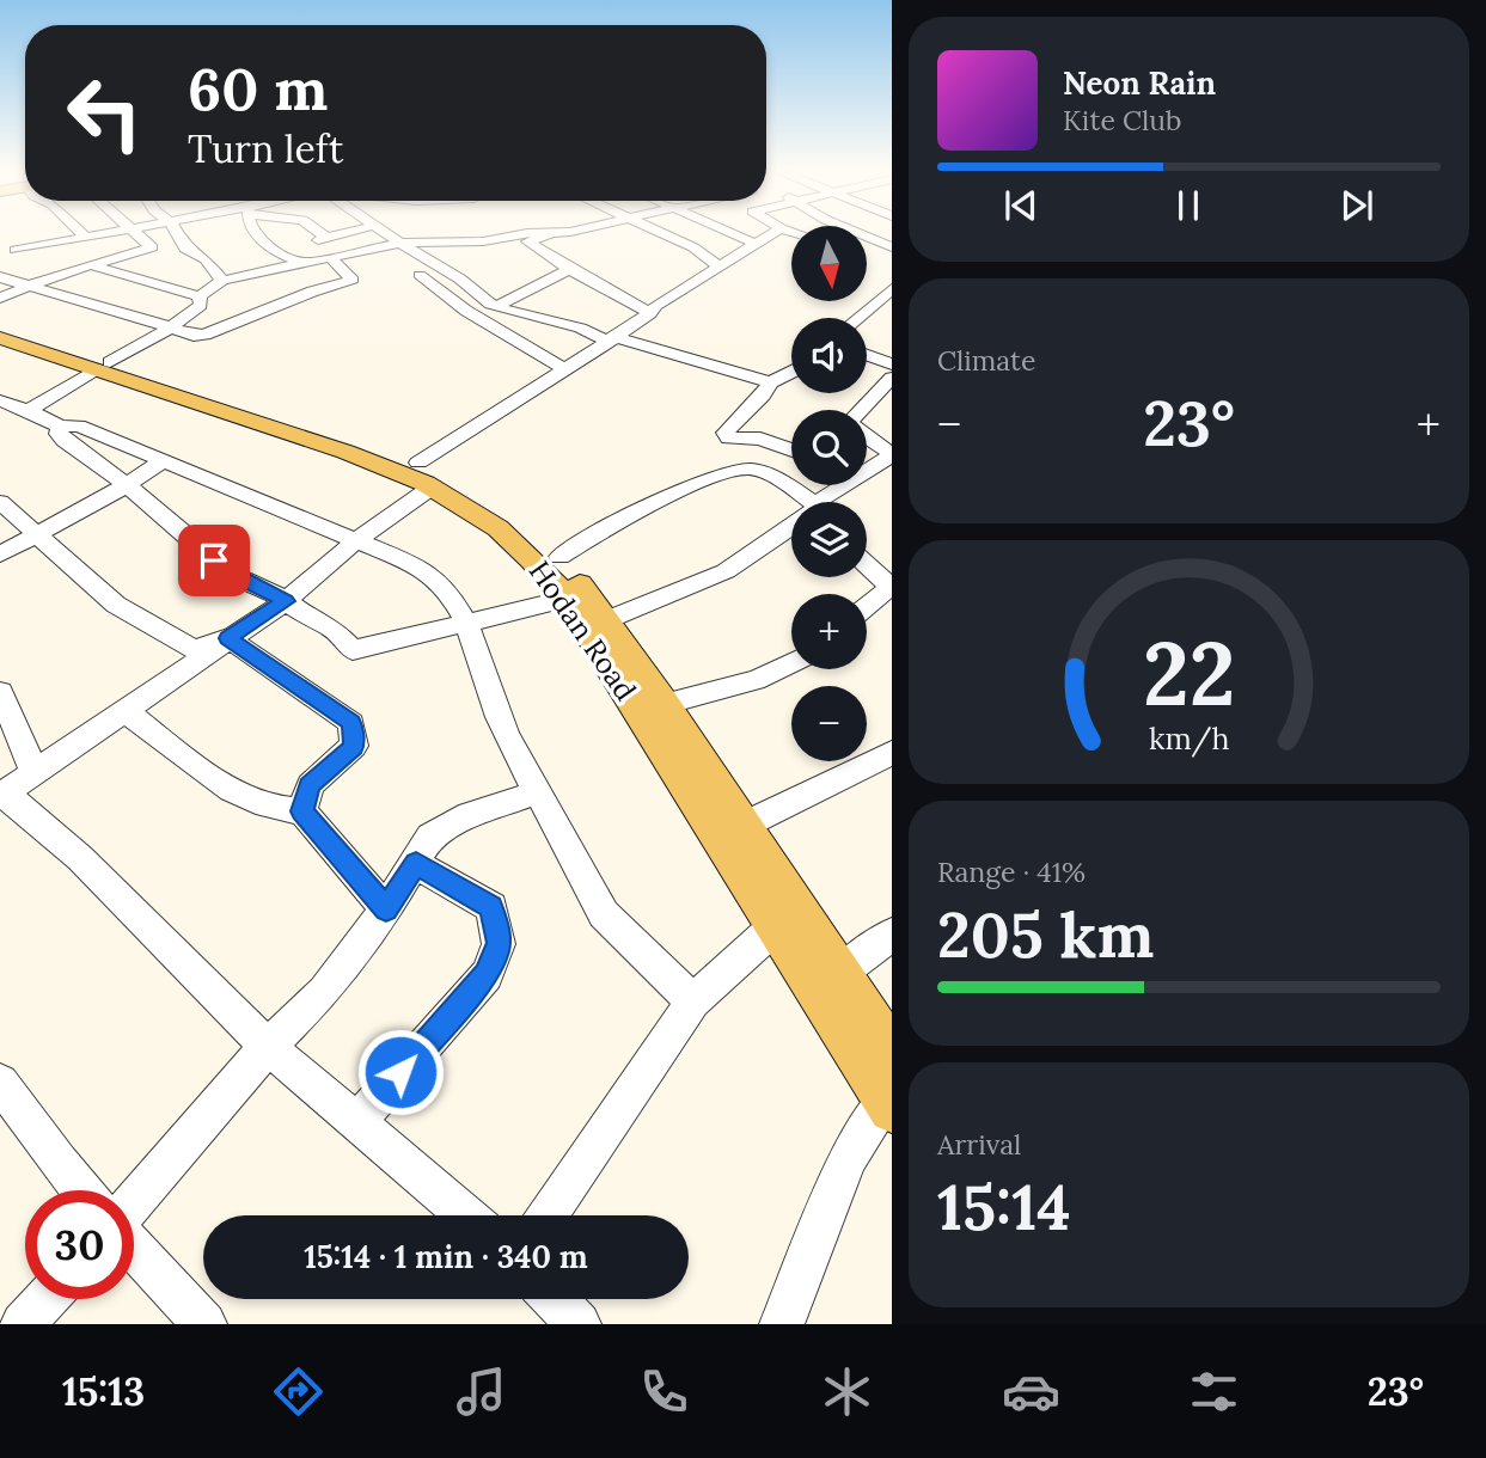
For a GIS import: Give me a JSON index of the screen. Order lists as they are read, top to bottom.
{
  "streets": {
    "main road": ["Hodan Road"]
  },
  "north": "bottom",
  "page": {
    "turn": ["60 m", "Turn left"],
    "song": ["Neon Rain", "Kite Club"],
    "map_buttons": ["+", "−"],
    "tile": [
      "Climate",
      ["Range · 41%", "205 km"],
      ["Arrival", "15:14"]
    ],
    "heat": ["−", "23°", "+"],
    "limit": "30",
    "trip": "15:14 · 1 min · 340 m",
    "tabs": ["15:13", "23°"],
    "gauge": ["22", "km/h"]
  }
}
